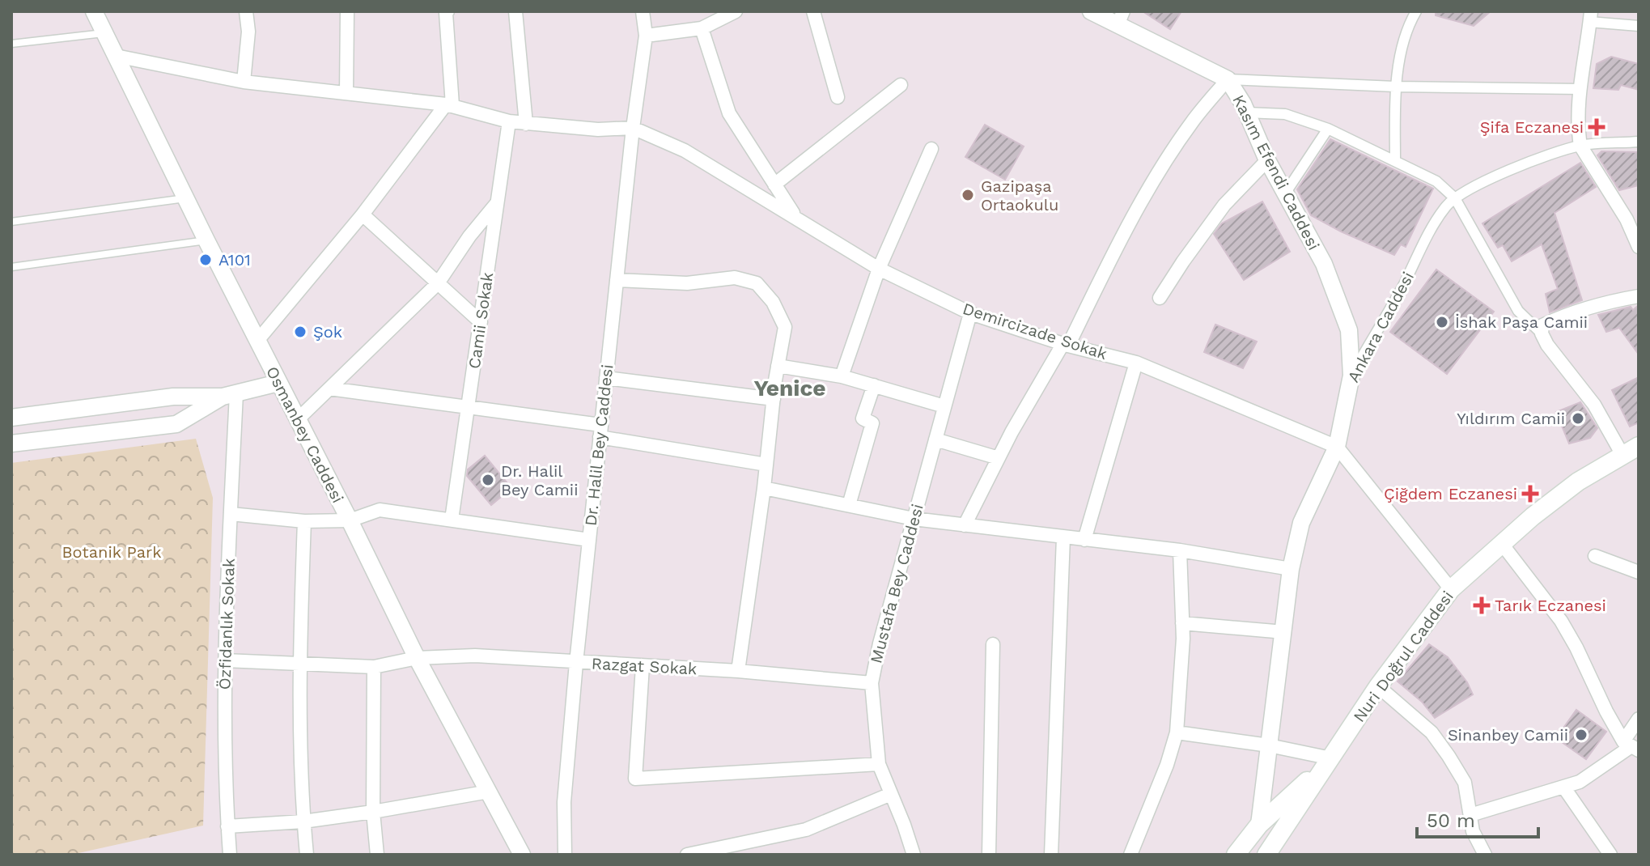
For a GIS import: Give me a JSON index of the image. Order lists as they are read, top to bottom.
{
  "streets": {
    "main road": ["Nuri Doğrul Caddesi"],
    "street": [
      "Kasım Efendi Caddesi",
      "Camii Sokak",
      "Ankara Caddesi",
      "Demircizade Sokak",
      "Osmanbey Caddesi",
      "Dr. Halil Bey Caddesi",
      "Mustafa Bey Caddesi",
      "Özfidanlık Sokak",
      "Razgat Sokak"
    ]
  },
  "crossings": [
    ["Kasım Efendi Caddesi", "Ankara Caddesi"],
    ["Ankara Caddesi", "Demircizade Sokak"],
    ["Ankara Caddesi", "Nuri Doğrul Caddesi"],
    ["Demircizade Sokak", "Mustafa Bey Caddesi"],
    ["Osmanbey Caddesi", "Razgat Sokak"],
    ["Dr. Halil Bey Caddesi", "Razgat Sokak"],
    ["Mustafa Bey Caddesi", "Razgat Sokak"],
    ["Özfidanlık Sokak", "Razgat Sokak"]
  ],
  "districts": ["Yenice"],
  "parks": ["Botanik Park"],
  "places": {
    "health": ["Şifa Eczanesi", "Çiğdem Eczanesi", "Tarık Eczanesi"],
    "other": [
      "Gazipaşa Ortaokulu",
      "A101",
      "İshak Paşa Camii",
      "Şok",
      "Yıldırım Camii",
      "Dr. Halil Bey Camii",
      "Sinanbey Camii"
    ]
  },
  "scale_bar": "50 m"
}
